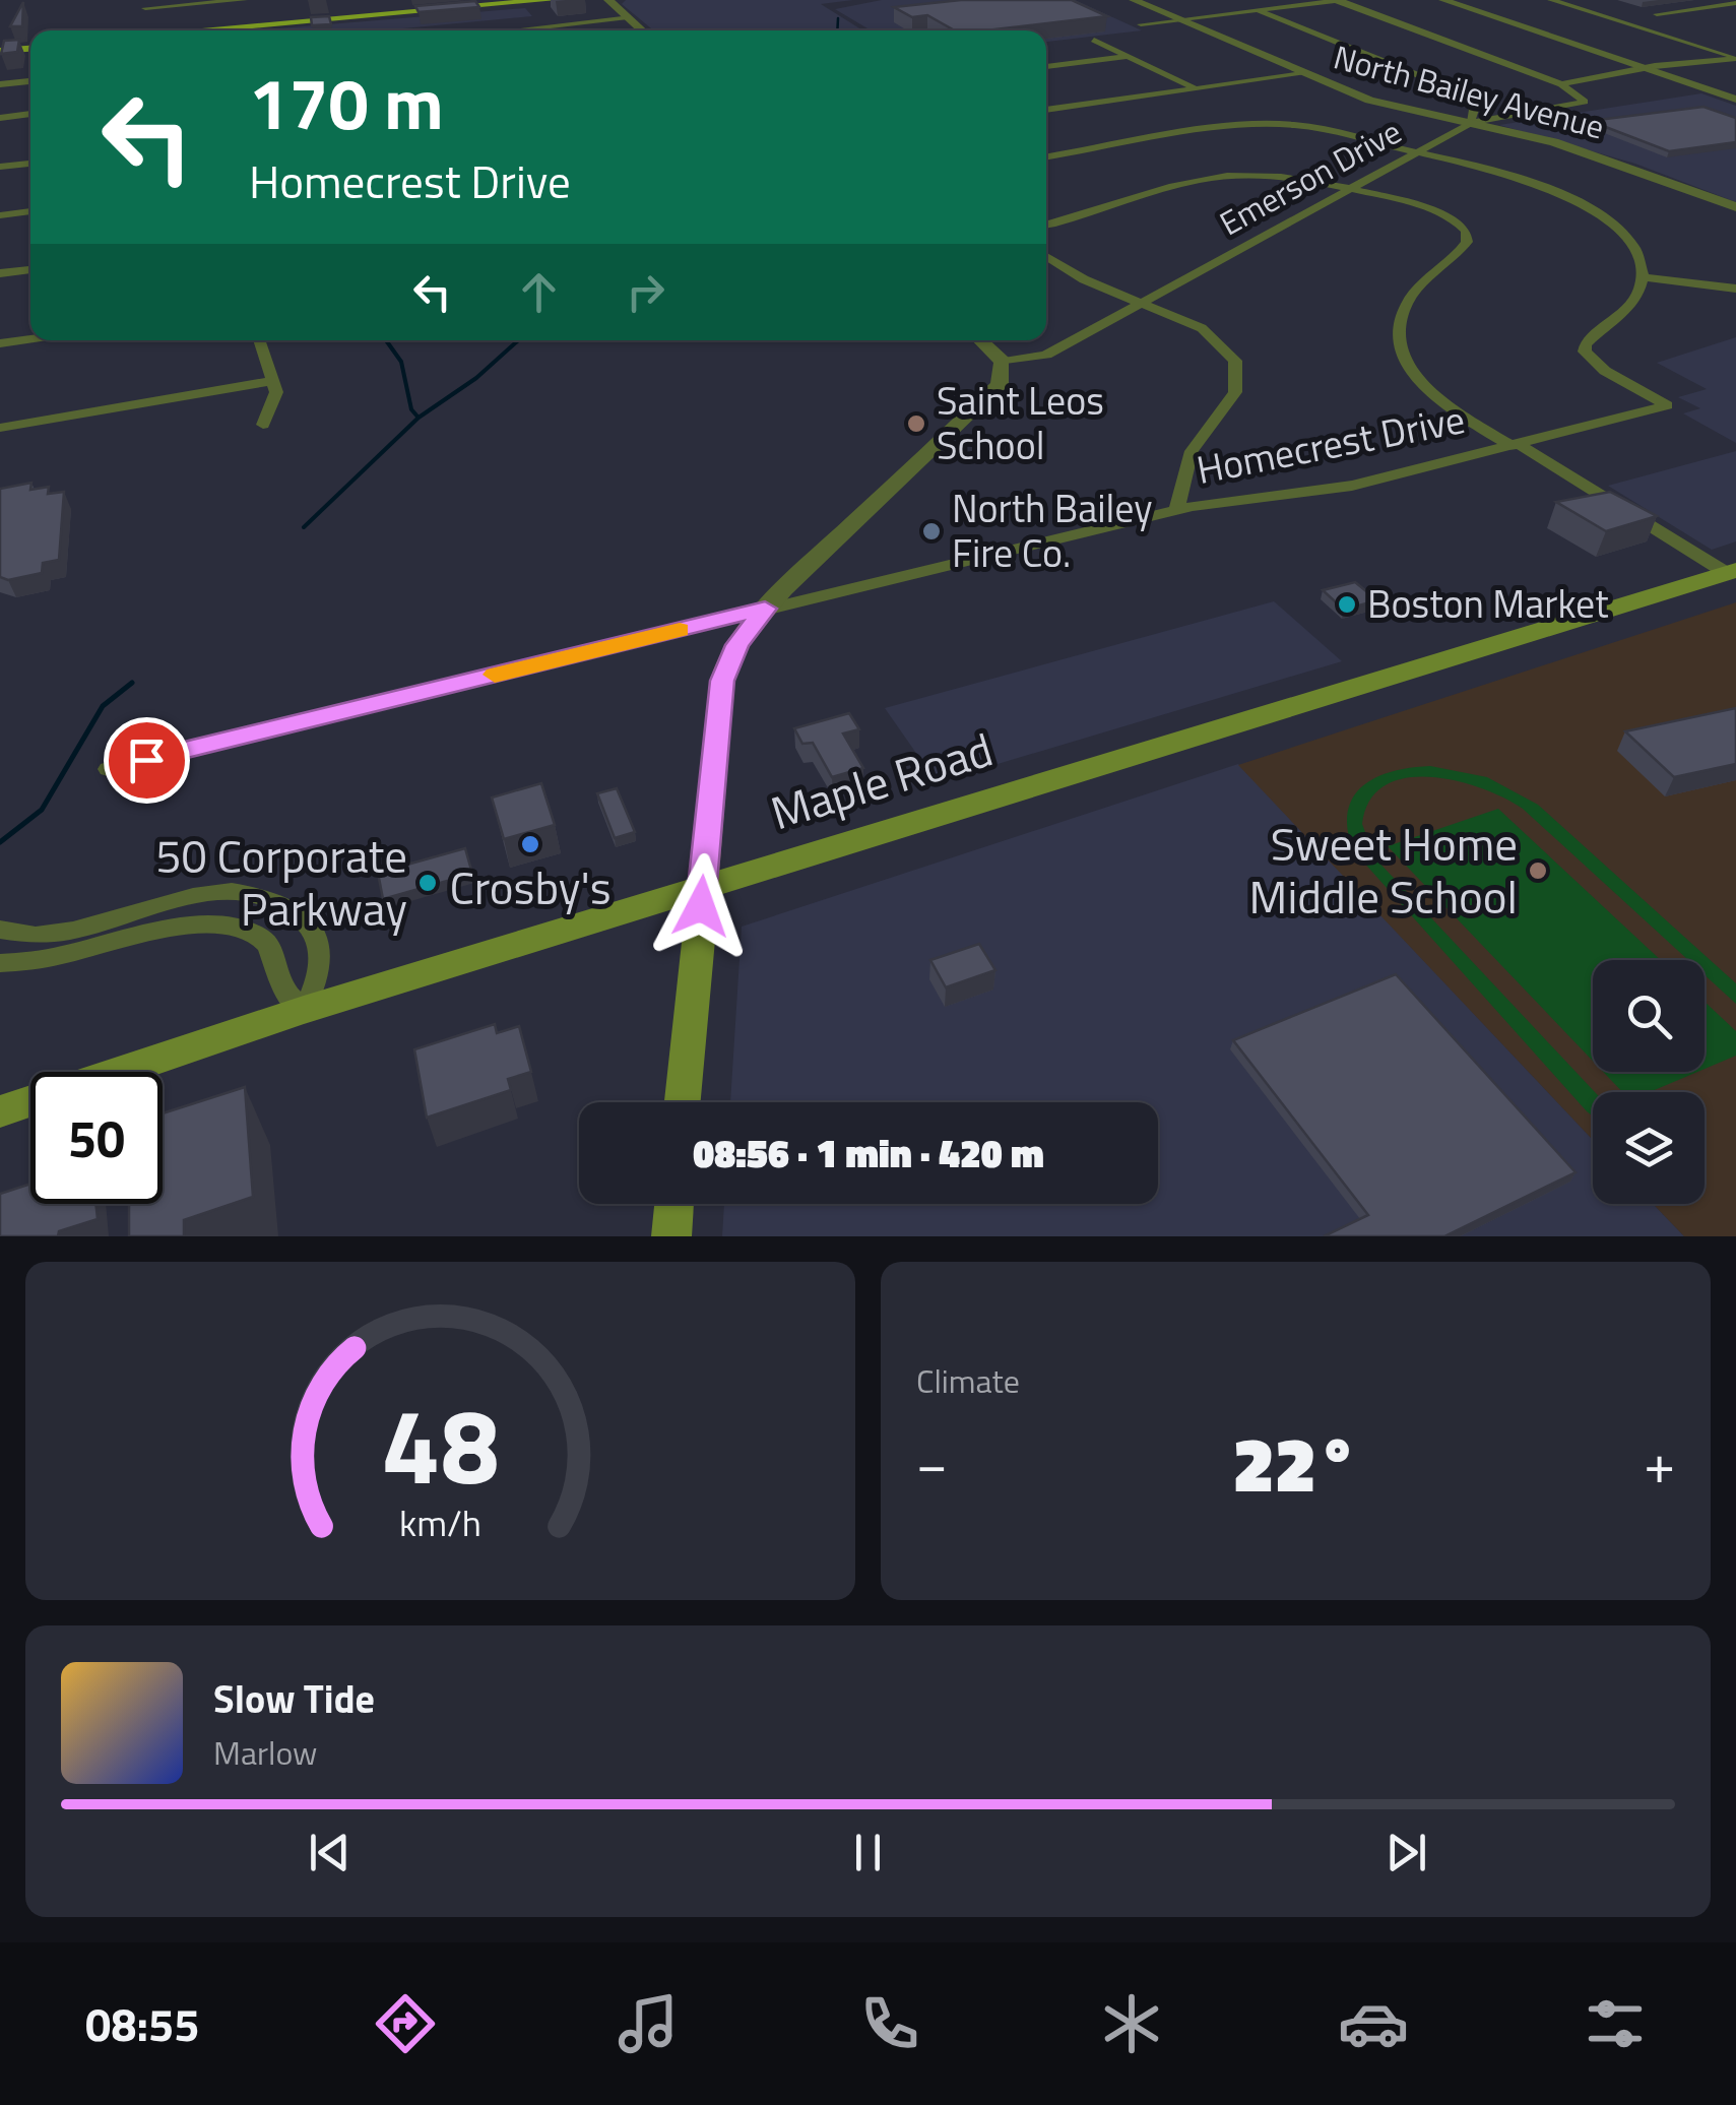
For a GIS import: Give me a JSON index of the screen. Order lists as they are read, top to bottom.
{
  "streets": {
    "main road": ["Maple Road"],
    "street": ["North Bailey Avenue", "Emerson Drive", "Homecrest Drive"]
  },
  "crossings": [
    ["North Bailey Avenue", "Emerson Drive"]
  ],
  "places": [
    "Saint Leos School",
    "North Bailey Fire Co.",
    "Boston Market",
    "Crosby's",
    "Sweet Home Middle School",
    "50 Corporate Parkway"
  ],
  "page": {
    "turn": ["170 m", "Homecrest Drive"],
    "limit": "50",
    "trip": "08:56 · 1 min · 420 m",
    "tile": "Climate",
    "heat": ["−", "22°", "+"],
    "song": ["Slow Tide", "Marlow"],
    "tabs": "08:55",
    "gauge": ["48", "km/h"]
  }
}
